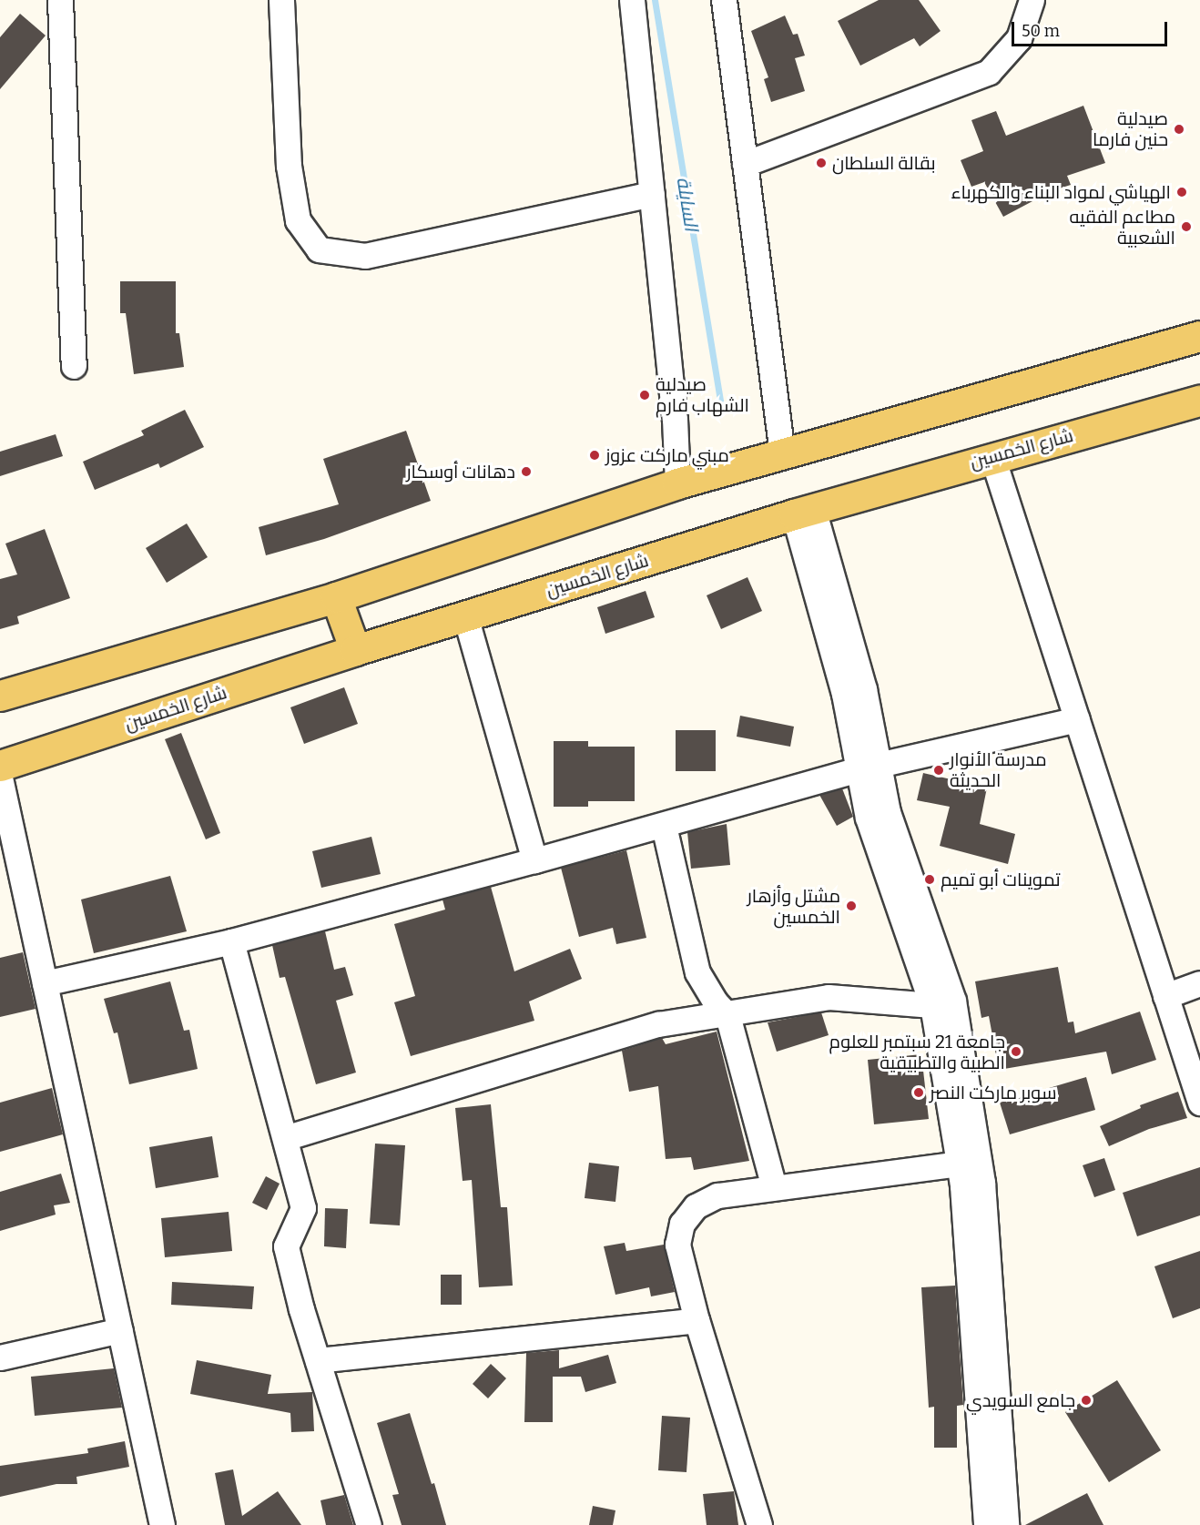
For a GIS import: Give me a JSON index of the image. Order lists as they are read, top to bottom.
{
  "streets": {
    "main road": ["شارع الخمسين"]
  },
  "water": ["السايلة"],
  "places": [
    "صيدلية حنين فارما",
    "بقالة السلطان",
    "الهياشي لمواد البناء والكهرباء",
    "مطاعم الفقيه الشعبية",
    "صيدلية الشهاب فارم",
    "مبني ماركت عزوز",
    "دهانات أوسكار",
    "مدرسة الأنوار الحديثة",
    "تموينات أبو تميم",
    "مشتل وأزهار الخمسين",
    "جامعة 21 سبتمبر للعلوم الطبية والتطبيقية",
    "سوبر ماركت النصر",
    "جامع السويدي"
  ],
  "scale_bar": "50 m"
}
